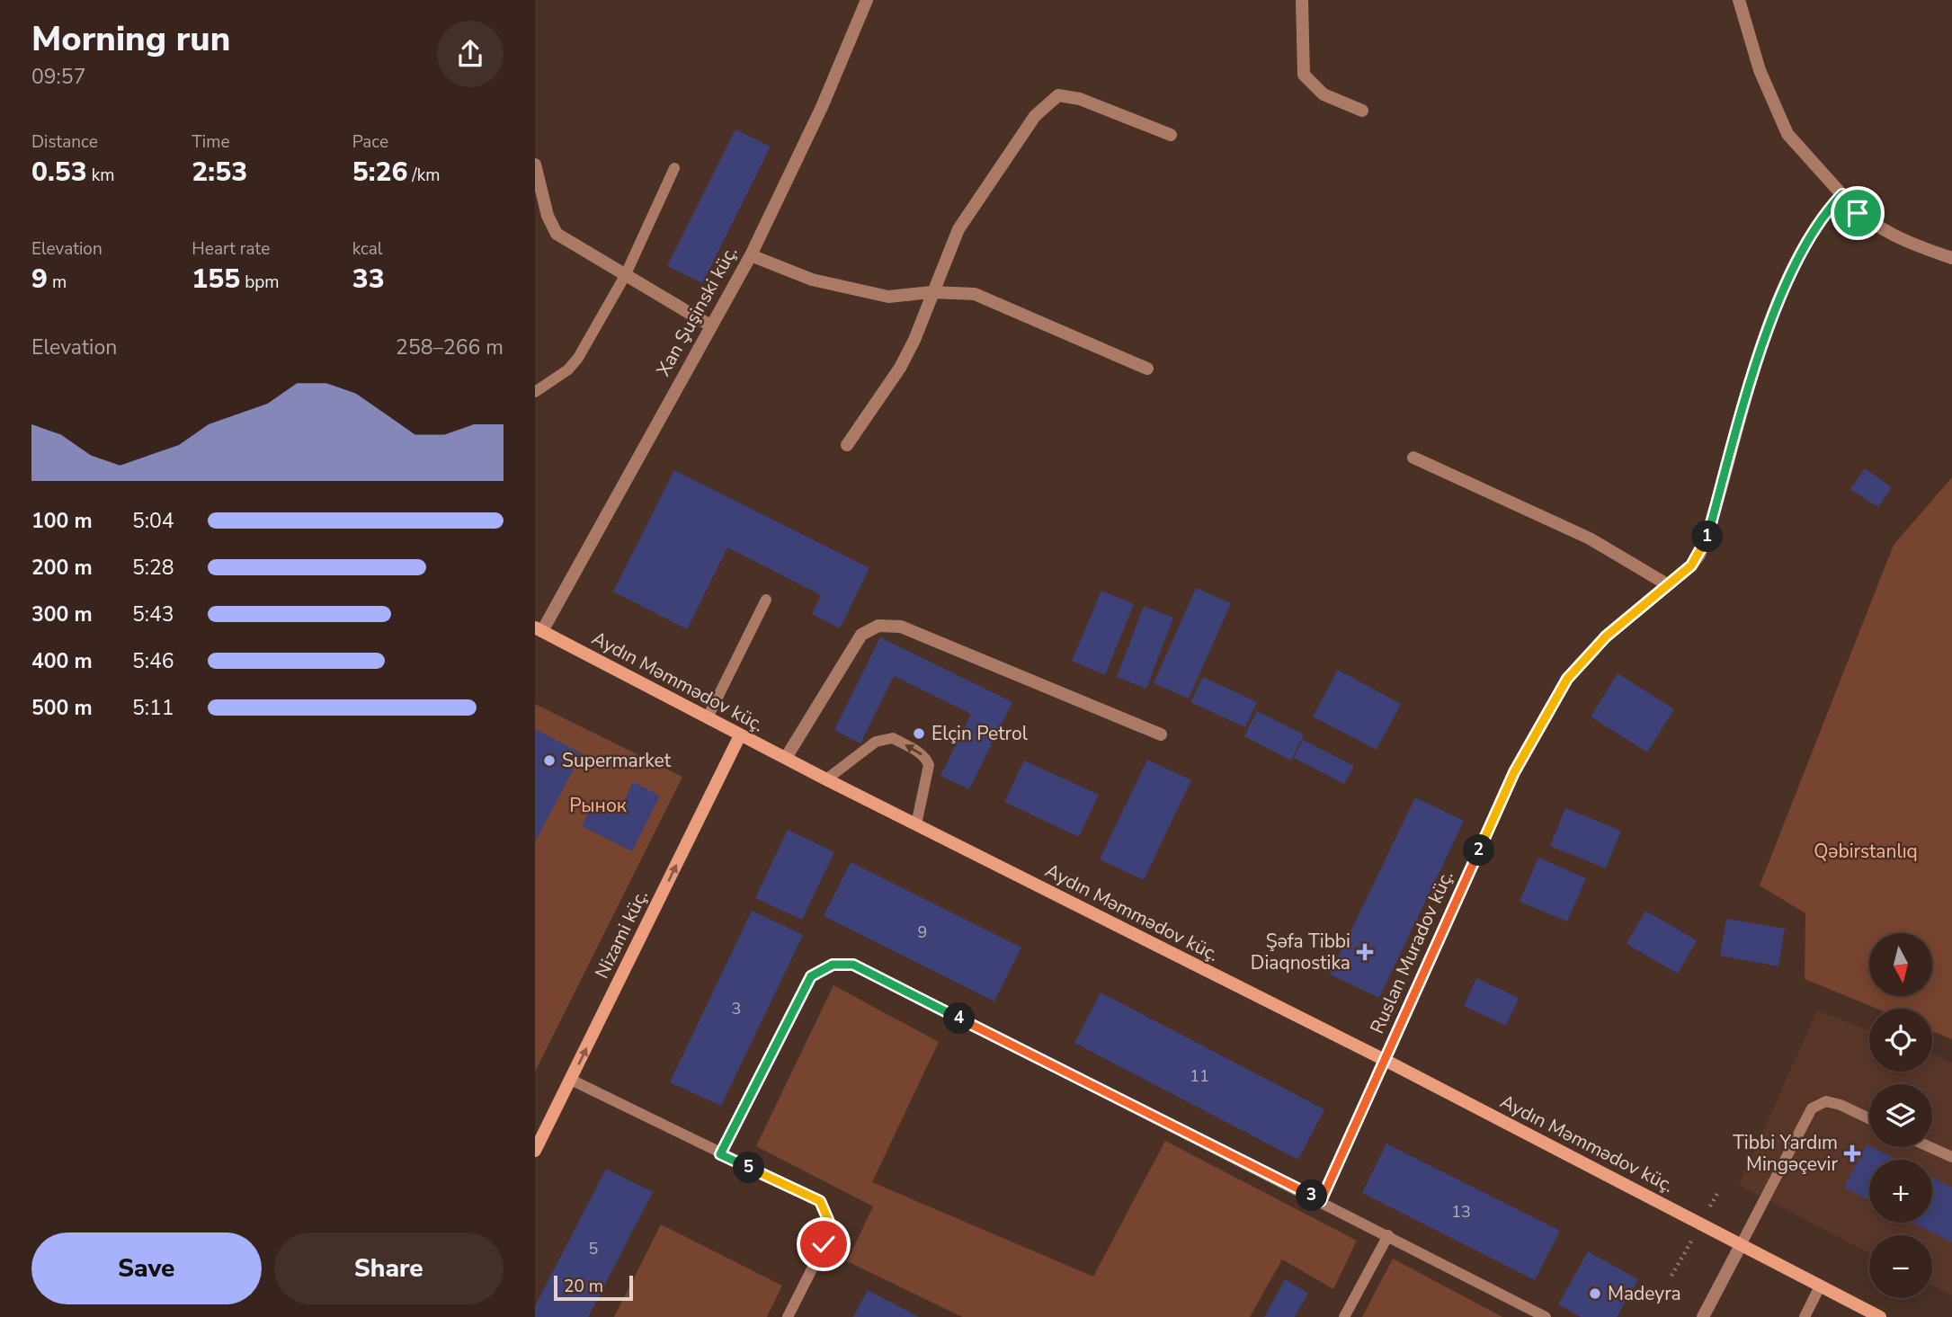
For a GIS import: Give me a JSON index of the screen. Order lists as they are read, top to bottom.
{
  "streets": {
    "street": [
      "Xan Şuşinski küç.",
      "Aydın Məmmədov küç.",
      "Nizami küç.",
      "Ruslan Muradov küç."
    ]
  },
  "crossings": [
    ["Xan Şuşinski küç.", "Aydın Məmmədov küç."],
    ["Aydın Məmmədov küç.", "Nizami küç."],
    ["Aydın Məmmədov küç.", "Ruslan Muradov küç."]
  ],
  "one_way": ["Nizami küç."],
  "parks": ["Рынок", "Qəbirstanlıq"],
  "places": {
    "other": ["Elçin Petrol", "Supermarket", "Madeyra"],
    "health": ["Şəfa Tibbi Diaqnostika", "Tibbi Yardım Mingəçevir"]
  },
  "house_numbers": [
    "9",
    "3",
    "11",
    "13",
    "5"
  ],
  "scale_bar": "20 m",
  "north": "bottom",
  "page": {
    "heading": ["Morning run", "09:57"],
    "stats": [
      ["Distance", "0.53 km"],
      ["Time", "2:53"],
      ["Pace", "5:26 /km"],
      ["Elevation", "9 m"],
      ["Heart rate", "155 bpm"],
      ["kcal", "33"]
    ],
    "chart": ["Elevation", "258–266 m"],
    "list": [
      {
        "name": "100 m",
        "note": "5:04"
      },
      {
        "name": "200 m",
        "note": "5:28"
      },
      {
        "name": "300 m",
        "note": "5:43"
      },
      {
        "name": "400 m",
        "note": "5:46"
      },
      {
        "name": "500 m",
        "note": "5:11"
      }
    ],
    "pins": [
      "1",
      "2",
      "4",
      "5",
      "3"
    ],
    "map_buttons": ["+", "−"],
    "buttons": ["Save", "Share"],
    "scale": "20 m"
  }
}
